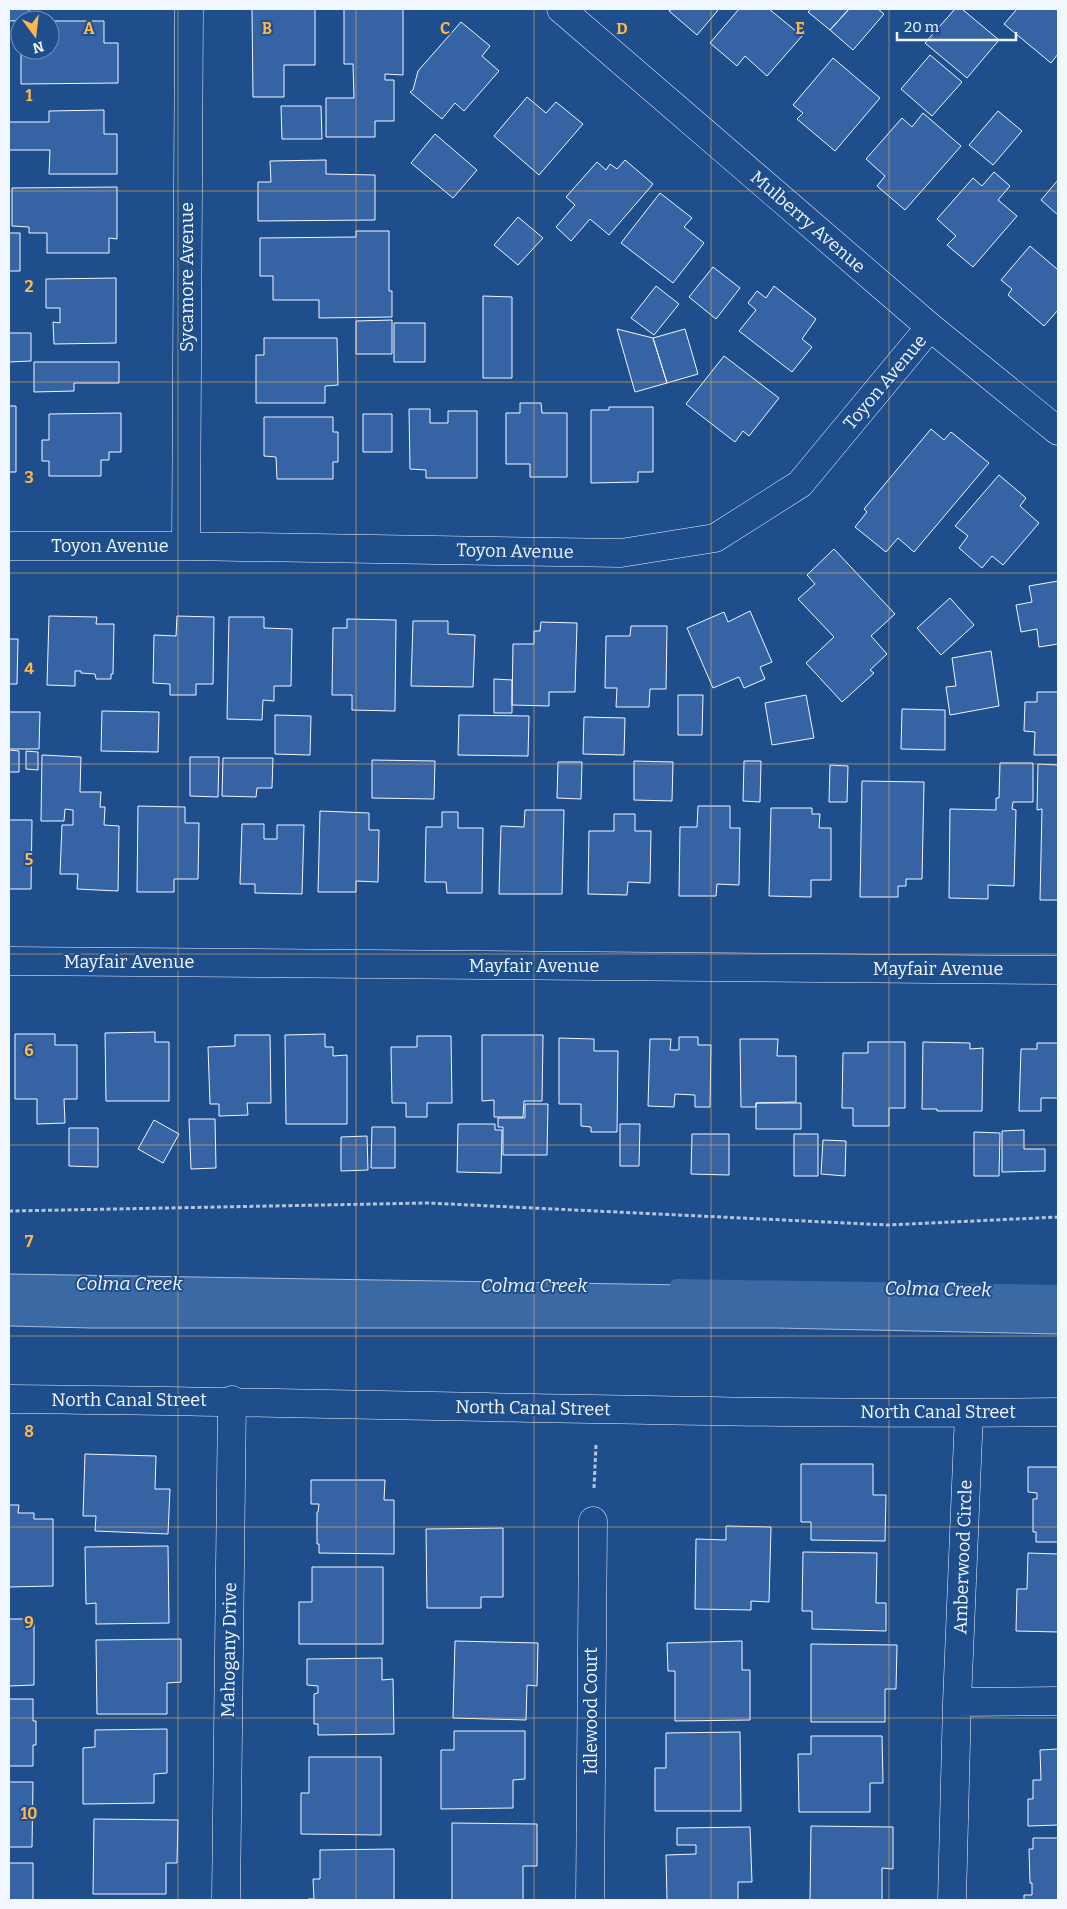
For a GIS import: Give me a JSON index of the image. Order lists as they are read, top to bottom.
{
  "streets": {
    "street": [
      "Mulberry Avenue",
      "Sycamore Avenue",
      "Toyon Avenue",
      "Mayfair Avenue",
      "North Canal Street",
      "Amberwood Circle",
      "Mahogany Drive",
      "Idlewood Court"
    ]
  },
  "crossings": [
    ["Mulberry Avenue", "Toyon Avenue"],
    ["Sycamore Avenue", "Toyon Avenue"],
    ["North Canal Street", "Amberwood Circle"],
    ["North Canal Street", "Mahogany Drive"]
  ],
  "water": ["Colma Creek"],
  "scale_bar": "20 m",
  "north": "bottom",
  "grid": {
    "columns": [
      "A",
      "B",
      "C",
      "D",
      "E"
    ],
    "rows": [
      "1",
      "2",
      "3",
      "4",
      "5",
      "6",
      "7",
      "8",
      "9",
      "10"
    ]
  }
}
